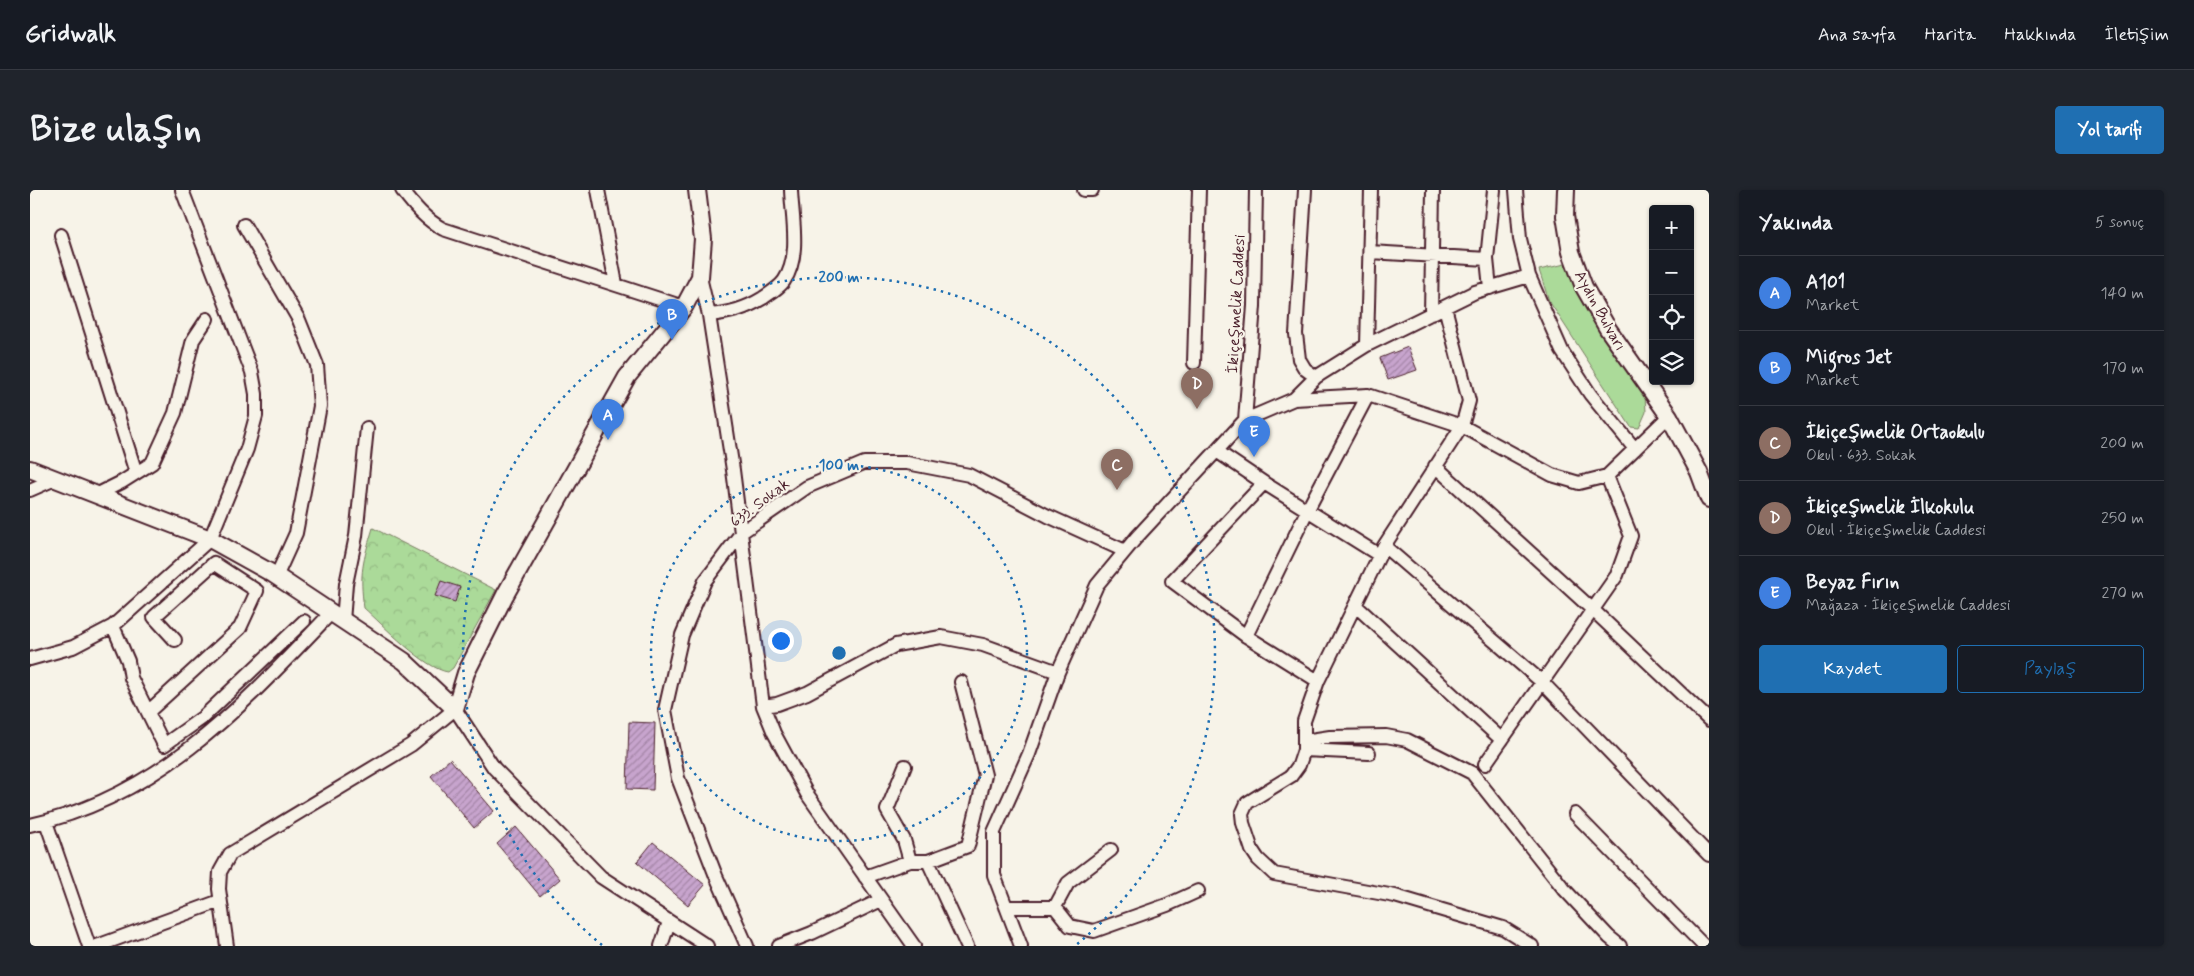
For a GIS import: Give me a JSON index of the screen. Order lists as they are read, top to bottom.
{
  "streets": {
    "street": ["İkiçeşmelik Caddesi", "Aydın Bulvarı", "633. Sokak"]
  },
  "page": {
    "header": "Gridwalk",
    "nav": [
      "Ana sayfa",
      "Harita",
      "Hakkında",
      "İletişim"
    ],
    "buttons": [
      "Yol tarifi",
      ["Kaydet", "Paylaş"]
    ],
    "title": "Bize ulaşın",
    "heading": ["Yakında", "5 sonuç"],
    "map_buttons": ["+", "−"],
    "list": [
      {
        "mark": "A",
        "name": "A101",
        "note": "Market",
        "value": "140 m"
      },
      {
        "mark": "B",
        "name": "Migros Jet",
        "note": "Market",
        "value": "170 m"
      },
      {
        "mark": "C",
        "name": "İkiçeşmelik Ortaokulu",
        "note": "Okul · 633. Sokak",
        "value": "200 m"
      },
      {
        "mark": "D",
        "name": "İkiçeşmelik İlkokulu",
        "note": "Okul · İkiçeşmelik Caddesi",
        "value": "250 m"
      },
      {
        "mark": "E",
        "name": "Beyaz Fırın",
        "note": "Mağaza · İkiçeşmelik Caddesi",
        "value": "270 m"
      }
    ],
    "pins": [
      "B",
      "D",
      "A",
      "E",
      "C"
    ]
  },
  "rings": ["200 m", "100 m"]
}
